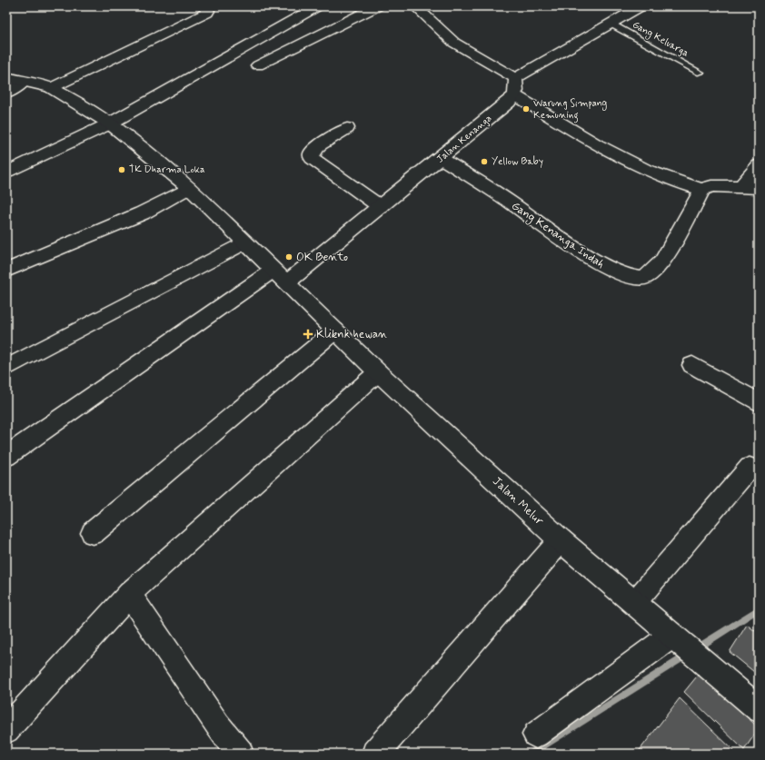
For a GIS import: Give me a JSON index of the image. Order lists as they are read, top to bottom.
{
  "streets": {
    "street": ["Jalan Kenanga", "Gang Kenanga Indah", "Jalan Melur"],
    "lane": ["Gang Keluarga"]
  },
  "crossings": [
    ["Jalan Kenanga", "Gang Kenanga Indah"],
    ["Jalan Kenanga", "Jalan Melur"]
  ],
  "places": {
    "other": [
      "Warung Simpang Kemuning",
      "Yellow Baby",
      "TK Dharma Loka",
      "OK Bento"
    ],
    "health": ["Kliknk hewan"]
  }
}
